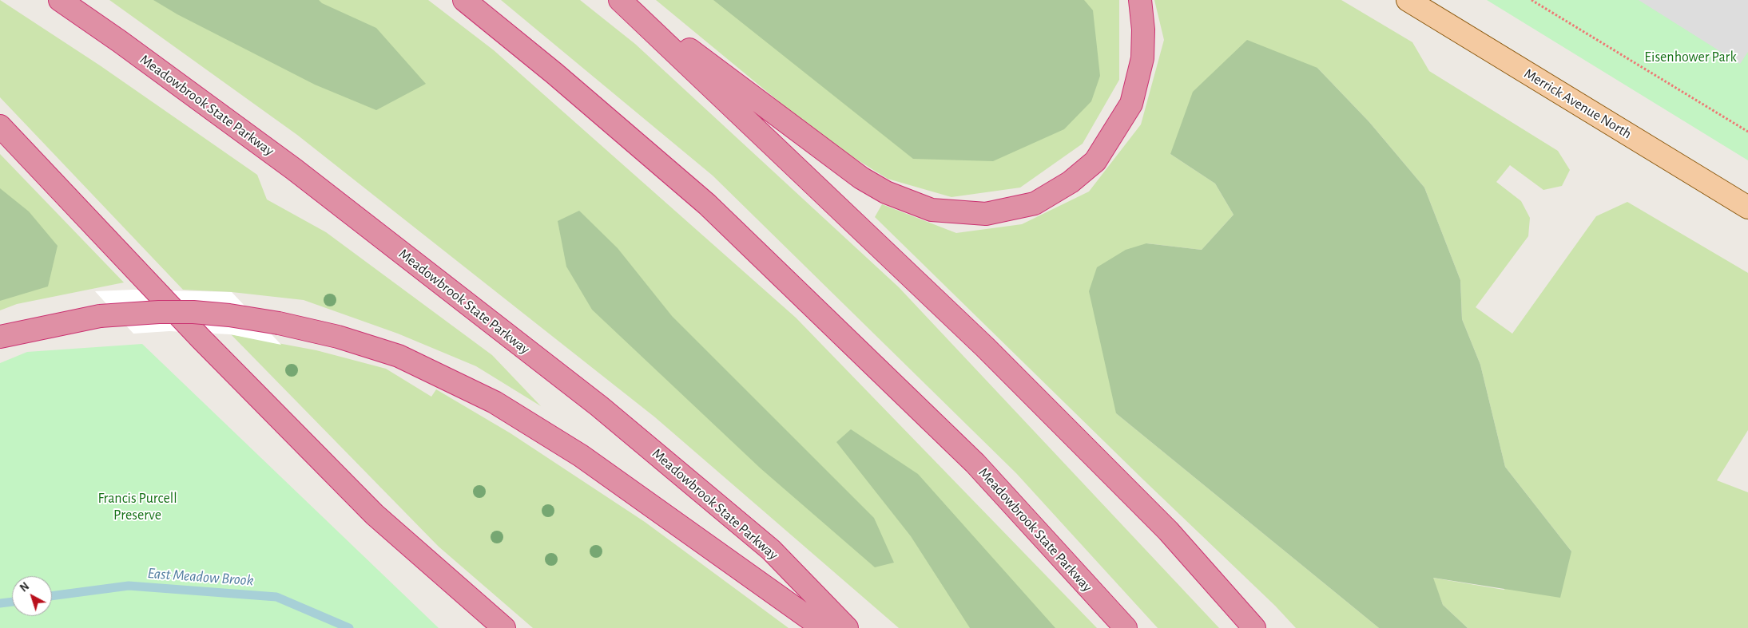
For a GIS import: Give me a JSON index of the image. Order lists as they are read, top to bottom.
{
  "streets": {
    "highway": ["Meadowbrook State Parkway"],
    "main road": ["Merrick Avenue North"]
  },
  "water": ["East Meadow Brook"],
  "parks": ["Eisenhower Park", "Francis Purcell Preserve"],
  "north": "top left"
}
